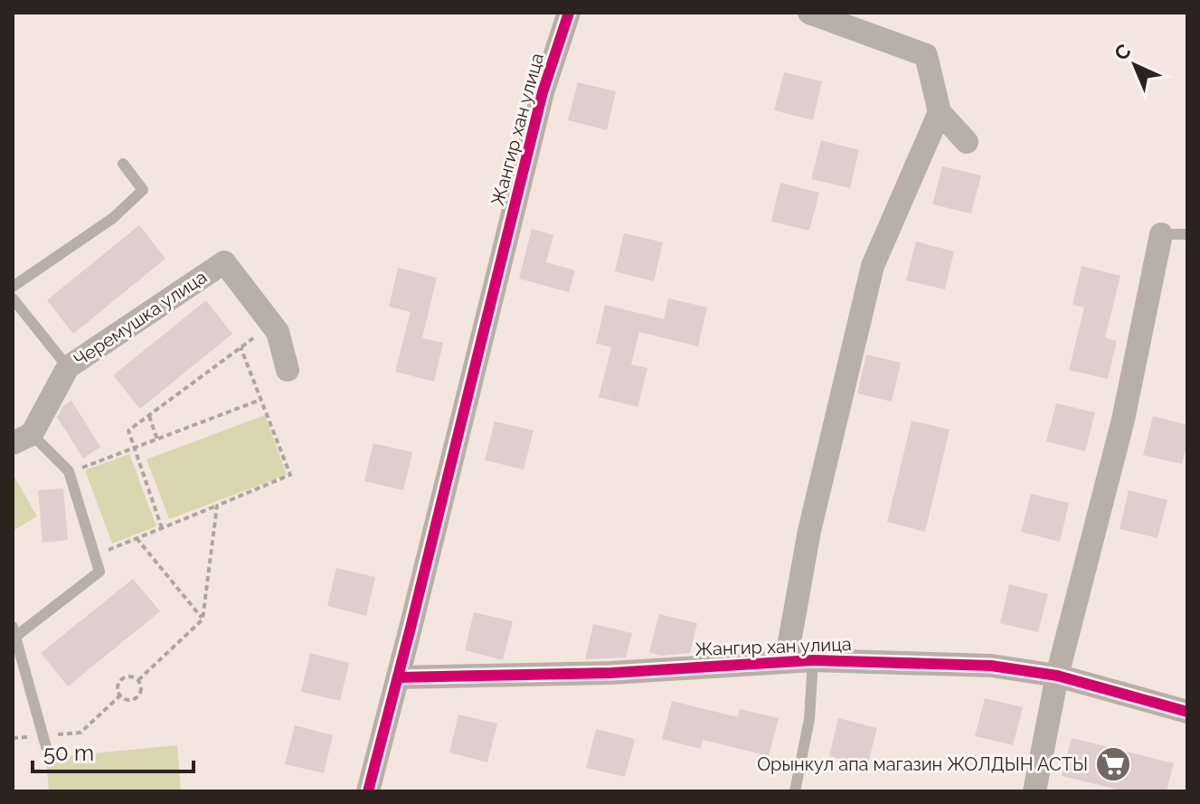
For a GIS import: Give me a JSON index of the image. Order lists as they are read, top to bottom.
{
  "streets": {
    "street": ["Жангир хан улица", "Черемушка улица"]
  },
  "places": {
    "supermarket": ["Орынкул апа магазин ЖОЛДЫН АСТЫ"]
  },
  "scale_bar": "50 m",
  "north": "top left"
}
